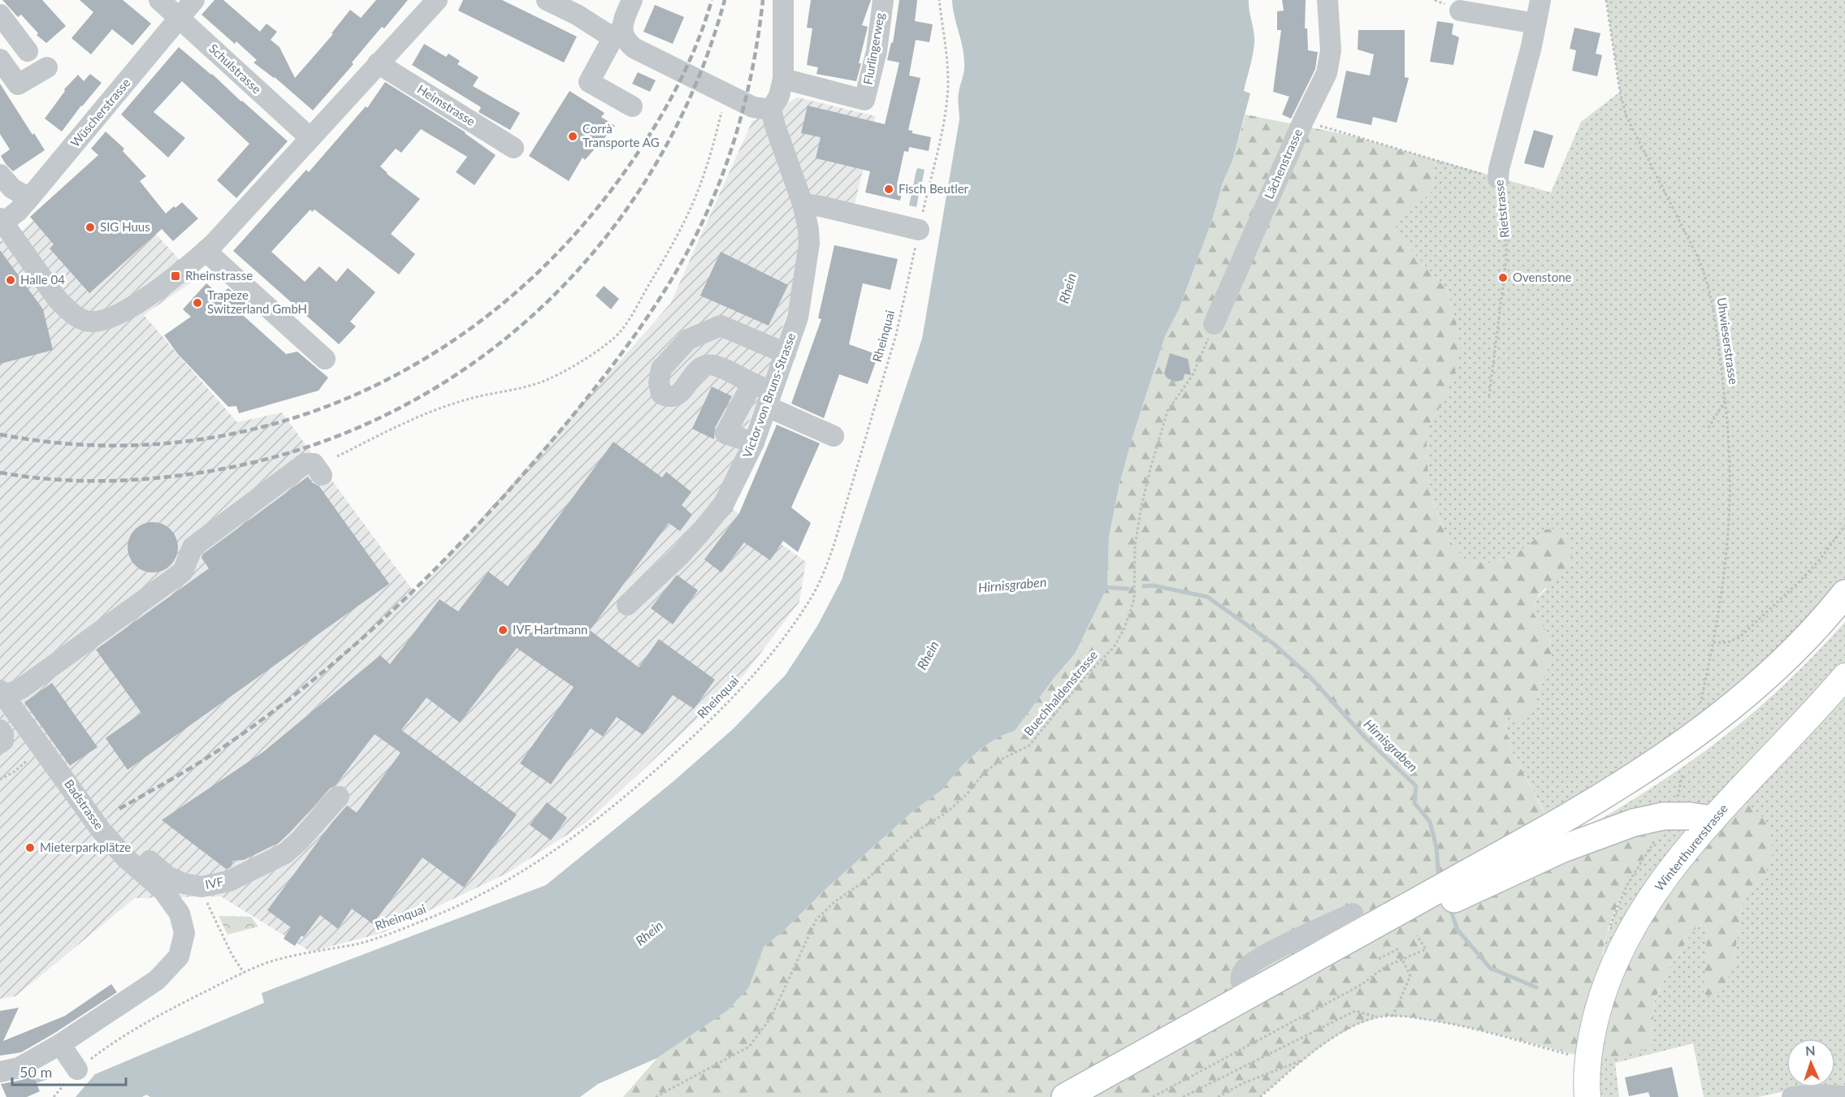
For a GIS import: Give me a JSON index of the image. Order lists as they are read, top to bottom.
{
  "streets": {
    "main road": ["Winterthurerstrasse"],
    "street": [
      "Flurlingerweg",
      "Schulstrasse",
      "Heimstrasse",
      "Wüscherstrasse",
      "Lächenstrasse",
      "Rietstrasse",
      "Victor von Bruns-Strasse",
      "Badstrasse",
      "IVF"
    ],
    "path": ["Rheinquai", "Uhwieserstrasse", "Buechhaldenstrasse"]
  },
  "crossings": [
    ["Schulstrasse", "Wüscherstrasse"],
    ["Lächenstrasse", "Buechhaldenstrasse"],
    ["Badstrasse", "IVF"]
  ],
  "water": ["Rhein", "Hirnisgraben"],
  "places": {
    "other": [
      "Corrà Transporte AG",
      "Fisch Beutler",
      "SIG Huus",
      "Ovenstone",
      "Halle 04",
      "Trapeze Switzerland GmbH",
      "IVF Hartmann",
      "Mieterparkplätze"
    ],
    "transit": ["Rheinstrasse"]
  },
  "scale_bar": "50 m",
  "north": "top"
}
